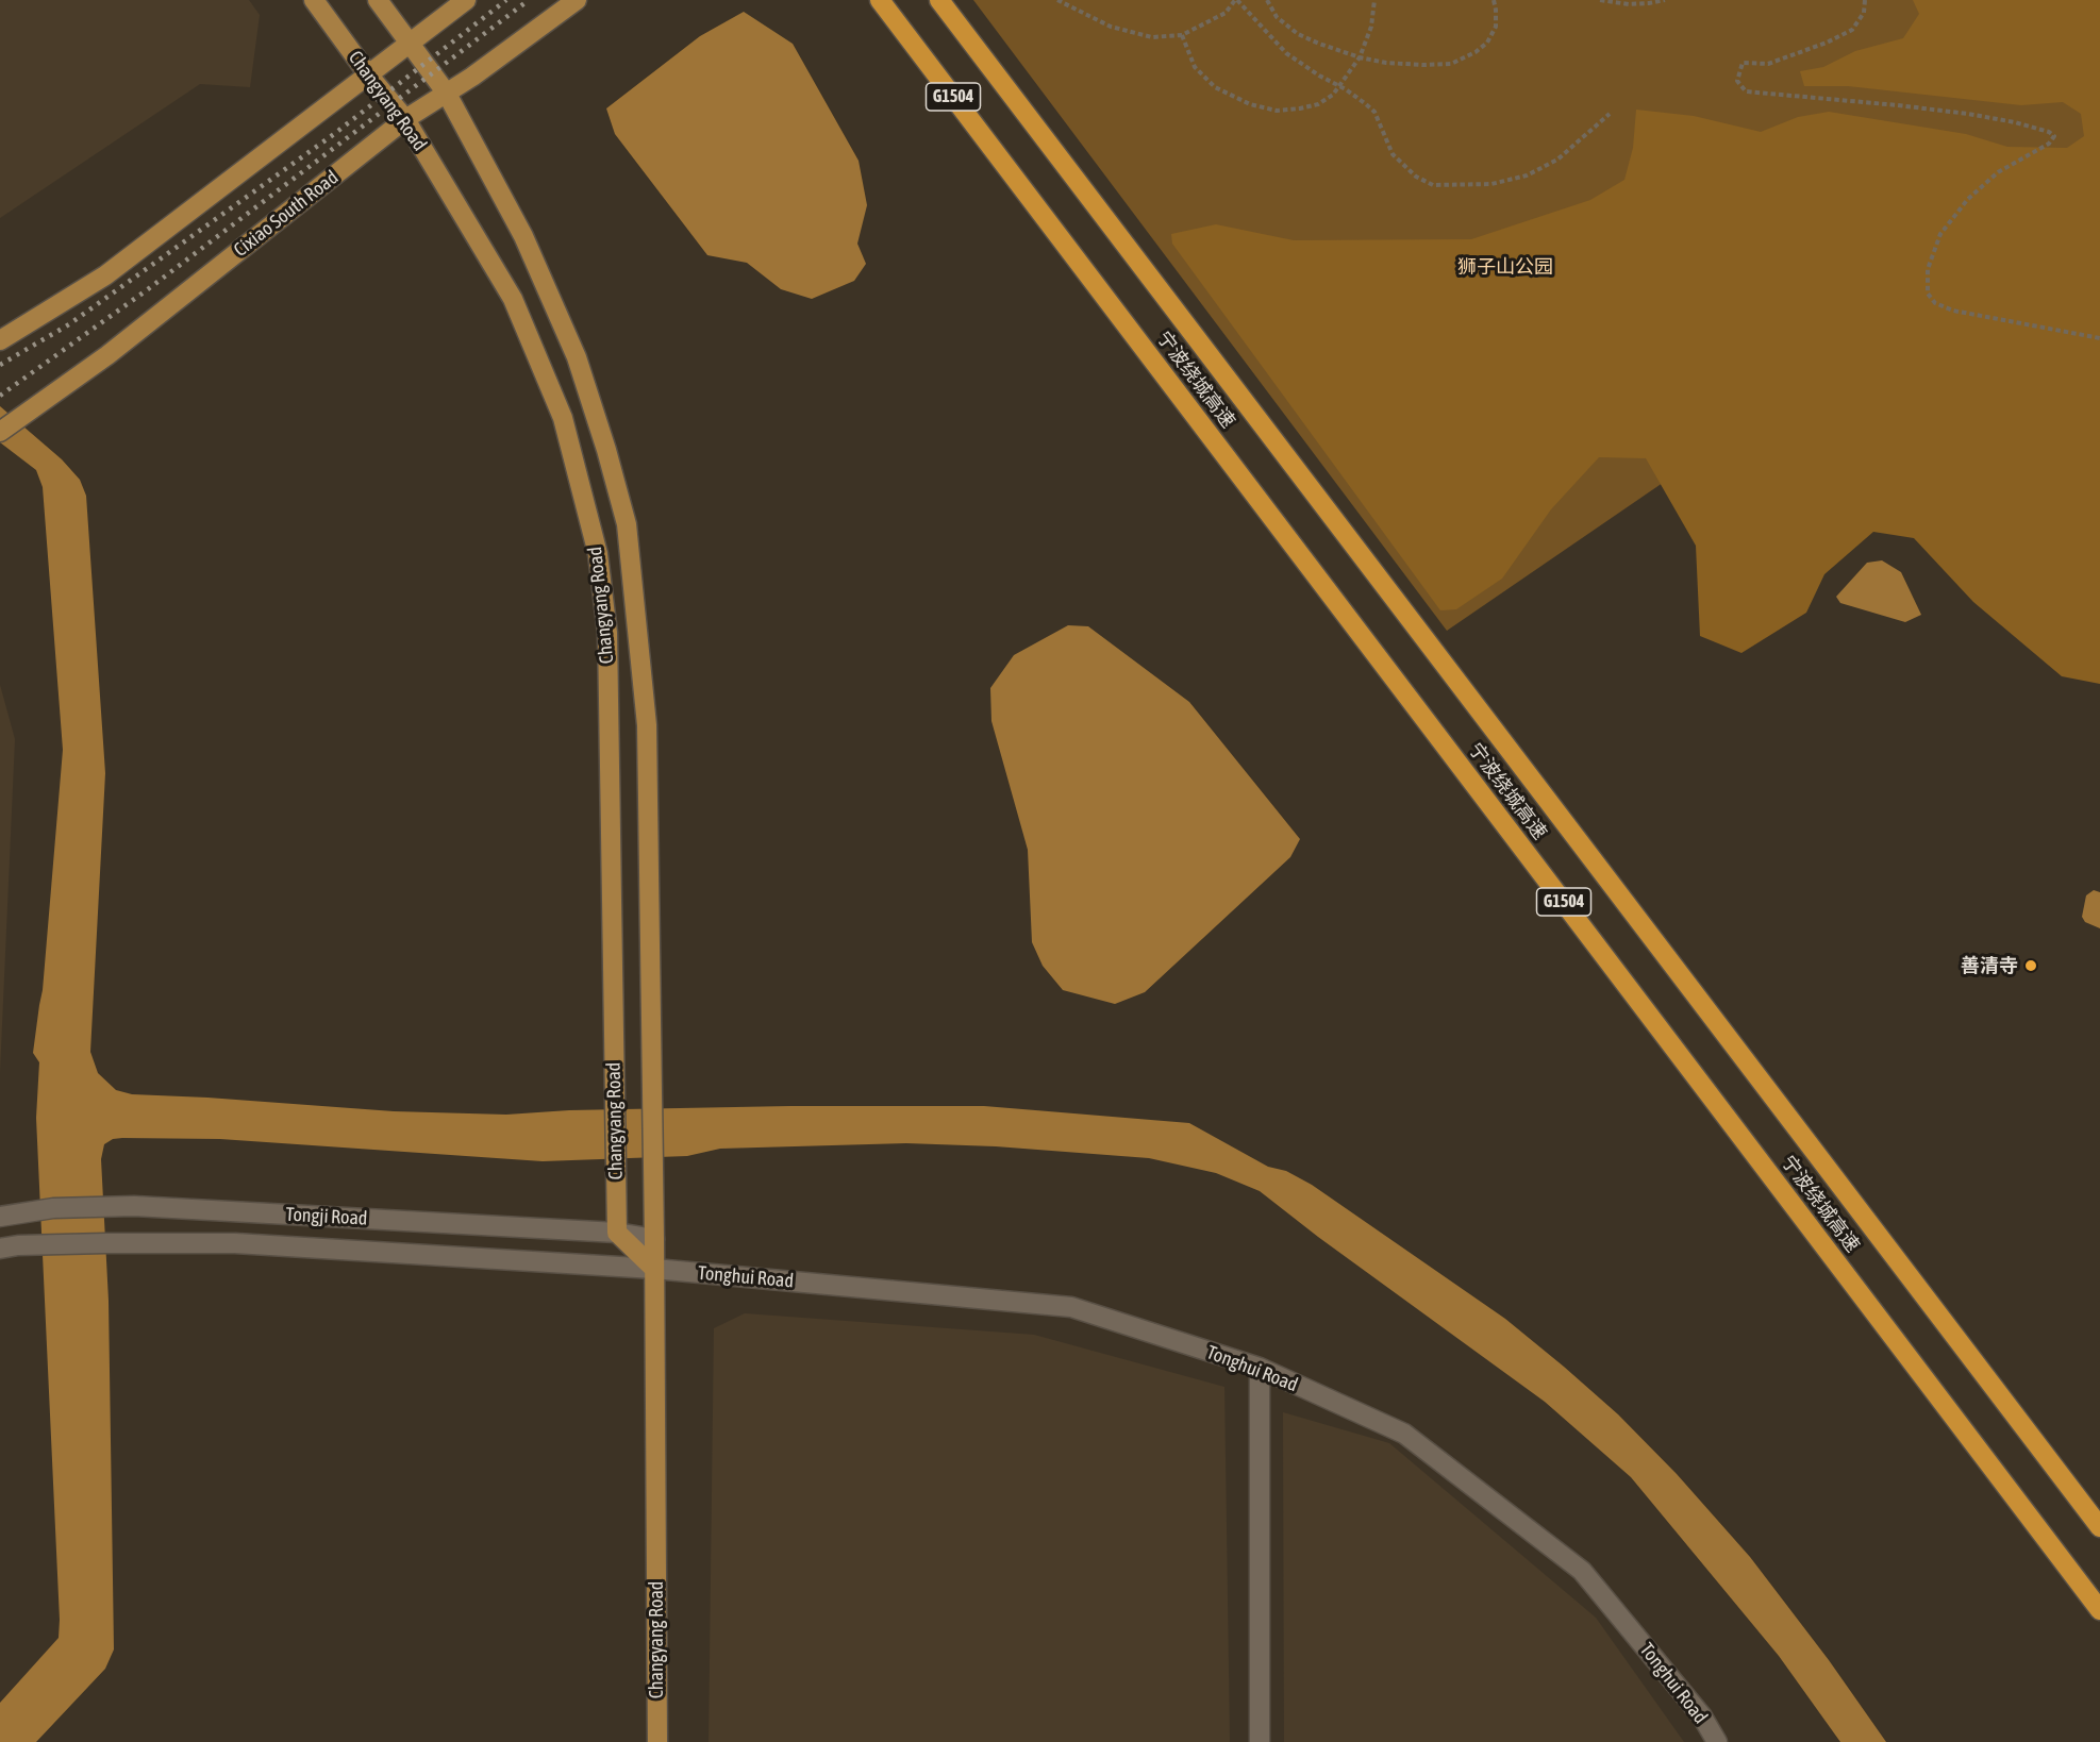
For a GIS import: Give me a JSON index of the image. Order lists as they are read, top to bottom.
{
  "streets": {
    "highway": ["G1504", "宁波绕城高速"],
    "main road": ["Changyang Road", "Cixiao South Road"],
    "street": ["Tongji Road", "Tonghui Road"]
  },
  "crossings": [
    ["Changyang Road", "Cixiao South Road"],
    ["Changyang Road", "Tongji Road"],
    ["Changyang Road", "Tonghui Road"],
    ["Tongji Road", "Tonghui Road"]
  ],
  "parks": ["狮子山公园"],
  "places": ["善清寺"]
}
